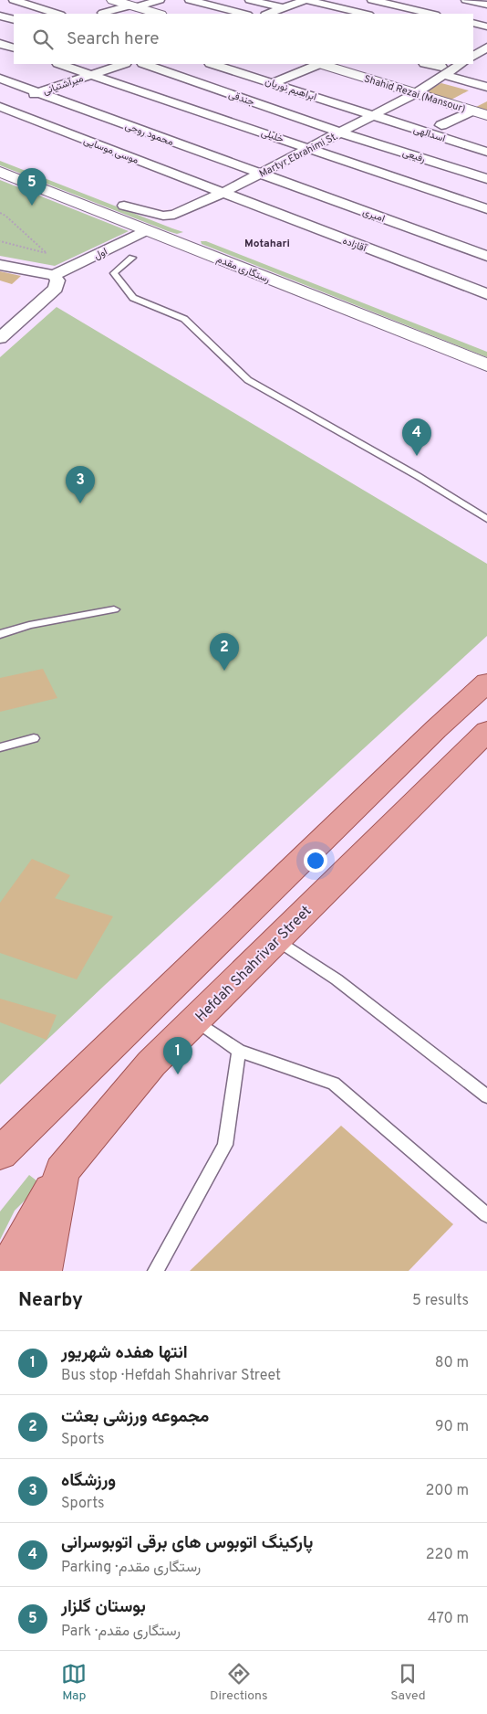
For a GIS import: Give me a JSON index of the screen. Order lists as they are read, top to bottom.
{
  "streets": {
    "main road": ["Shahid Rezai (Mansour)", "رستگاری مقدم", "Hefdah Shahrivar Street"],
    "street": [
      "میرآشتیانی",
      "ابراهیم نوریان",
      "جندقی",
      "محمود روحی",
      "اسدالهی",
      "خلیلی",
      "موسی موسایی",
      "Martyr Ebrahimi St.",
      "رفیعی",
      "امیری",
      "آقازاده",
      "اول"
    ]
  },
  "crossings": [
    ["میرآشتیانی", "محمود روحی"],
    ["میرآشتیانی", "خلیلی"],
    ["میرآشتیانی", "موسی موسایی"],
    ["ابراهیم نوریان", "اسدالهی"],
    ["ابراهیم نوریان", "Martyr Ebrahimi St."],
    ["Shahid Rezai (Mansour)", "Martyr Ebrahimi St."],
    ["جندقی", "Martyr Ebrahimi St."],
    ["جندقی", "رفیعی"],
    ["محمود روحی", "Martyr Ebrahimi St."],
    ["محمود روحی", "امیری"],
    ["اسدالهی", "Martyr Ebrahimi St."],
    ["خلیلی", "Martyr Ebrahimi St."],
    ["موسی موسایی", "Martyr Ebrahimi St."],
    ["موسی موسایی", "آقازاده"],
    ["Martyr Ebrahimi St.", "رفیعی"],
    ["Martyr Ebrahimi St.", "امیری"],
    ["Martyr Ebrahimi St.", "آقازاده"],
    ["Martyr Ebrahimi St.", "رستگاری مقدم"],
    ["اول", "رستگاری مقدم"]
  ],
  "districts": ["Motahari"],
  "page": {
    "search": "Search here",
    "pins": [
      "5",
      "4",
      "3",
      "2",
      "1"
    ],
    "heading": ["Nearby", "5 results"],
    "list": [
      {
        "mark": "1",
        "name": "انتها هفده شهریور",
        "note": "Bus stop · Hefdah Shahrivar Street",
        "value": "80 m"
      },
      {
        "mark": "2",
        "name": "مجموعه ورزشی بعثت",
        "note": "Sports",
        "value": "90 m"
      },
      {
        "mark": "3",
        "name": "ورزشگاه",
        "note": "Sports",
        "value": "200 m"
      },
      {
        "mark": "4",
        "name": "پارکینگ اتوبوس های برقی اتوبوسرانی",
        "note": "Parking · رستگاری مقدم",
        "value": "220 m"
      },
      {
        "mark": "5",
        "name": "بوستان گلزار",
        "note": "Park · رستگاری مقدم",
        "value": "470 m"
      }
    ],
    "nav": ["Map", "Directions", "Saved"]
  }
}
